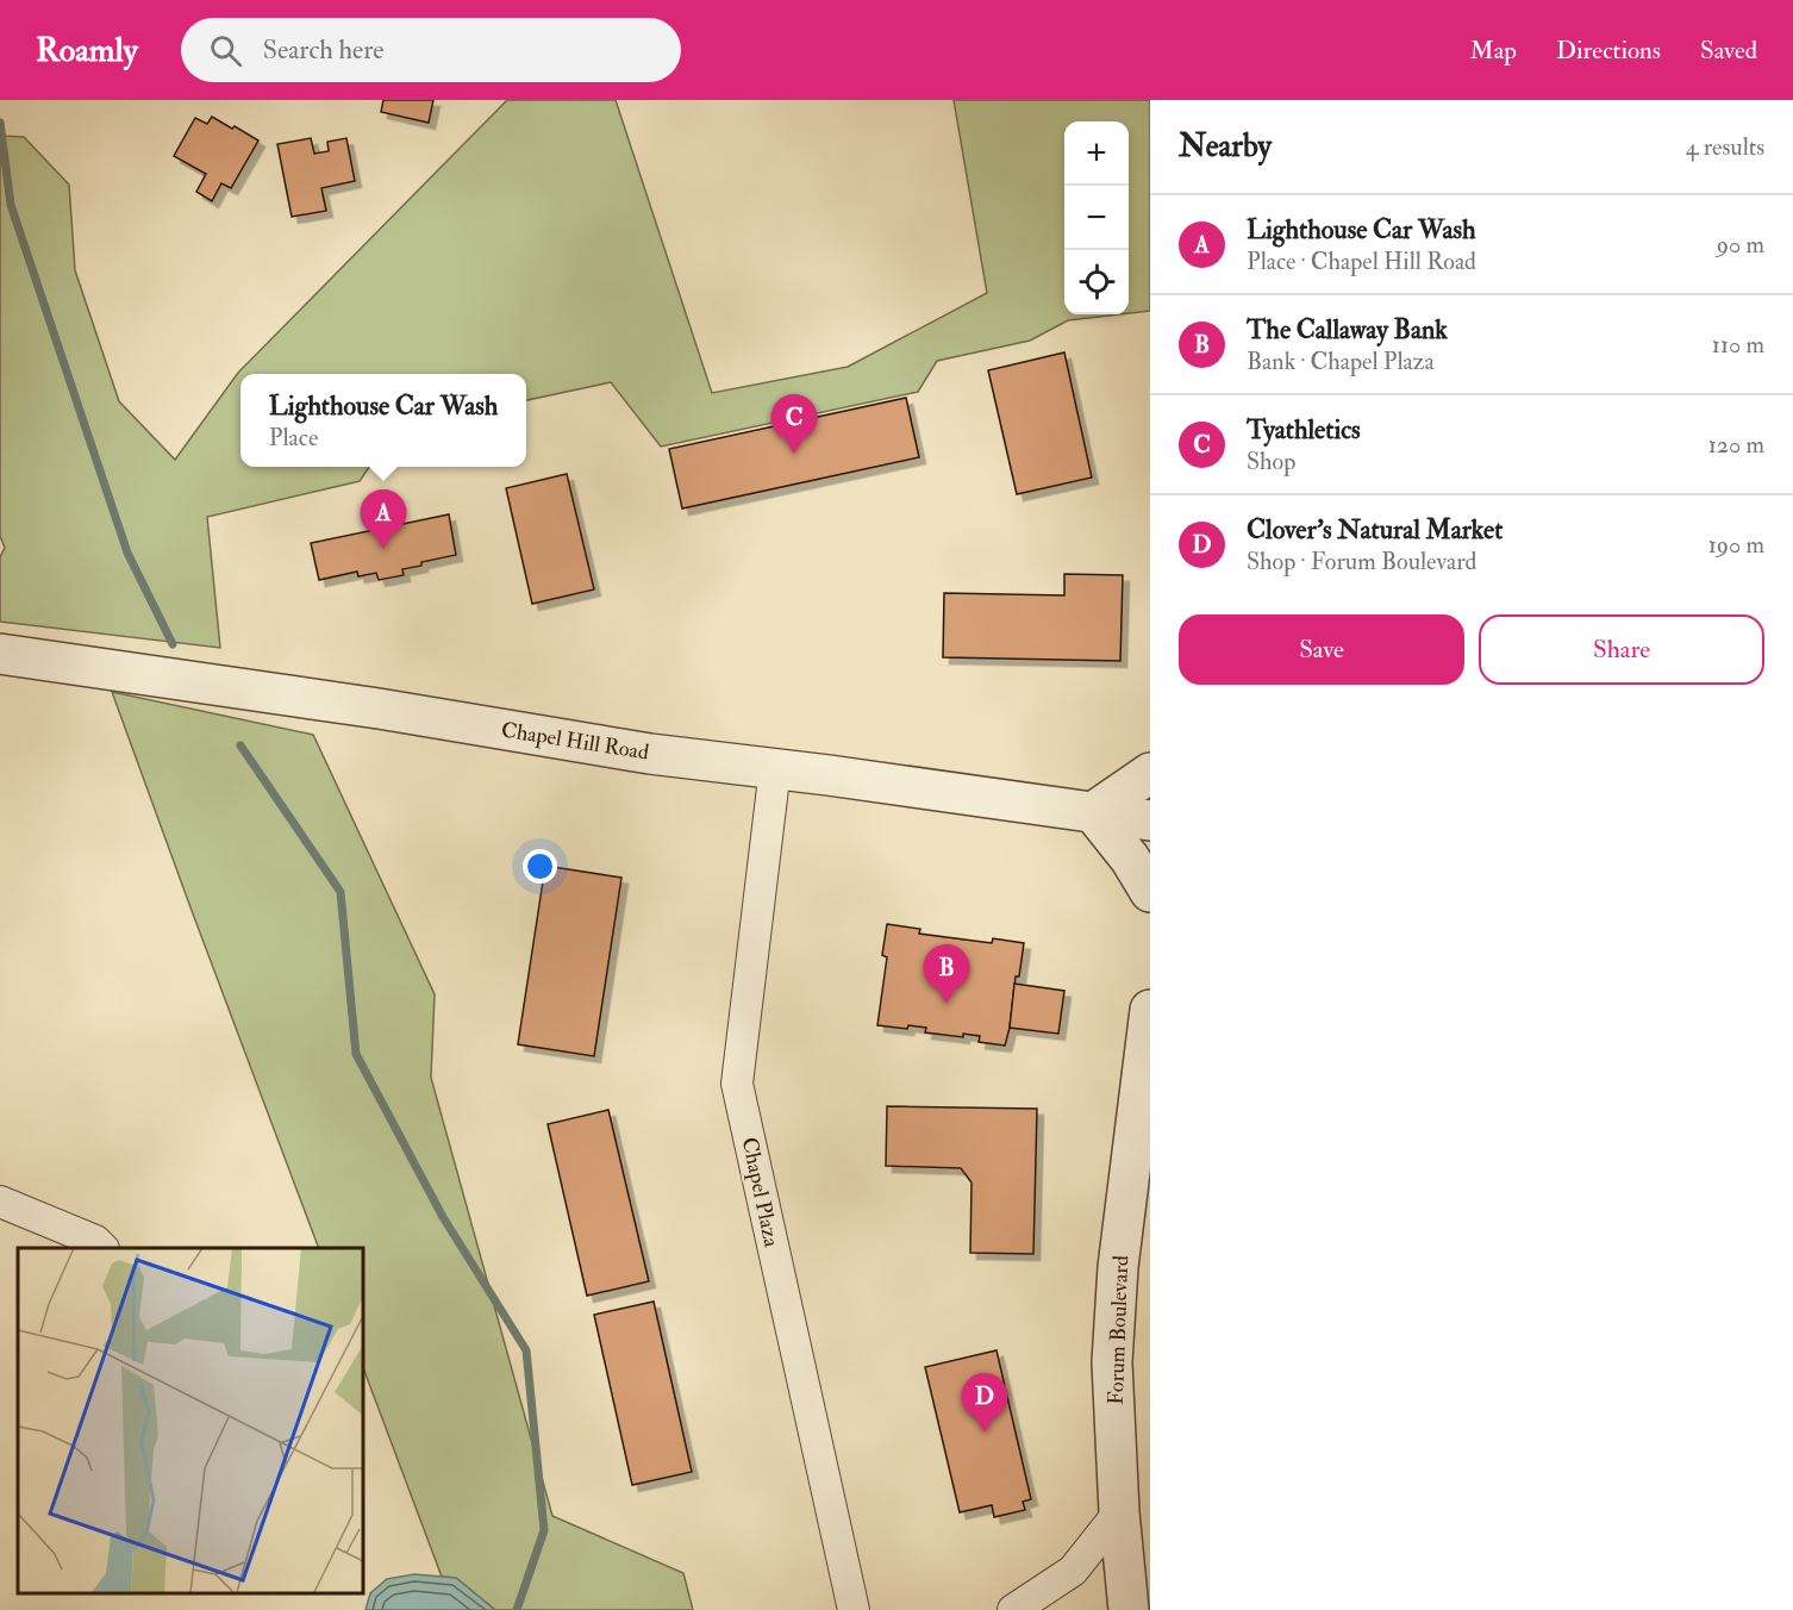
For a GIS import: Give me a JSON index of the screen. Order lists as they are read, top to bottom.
{
  "streets": {
    "street": ["Chapel Hill Road", "Chapel Plaza", "Forum Boulevard"]
  },
  "crossings": [
    ["Chapel Hill Road", "Chapel Plaza"]
  ],
  "page": {
    "header": "Roamly",
    "search": "Search here",
    "nav": ["Map", "Directions", "Saved"],
    "heading": ["Nearby", "4 results"],
    "map_buttons": ["+", "−"],
    "list": [
      {
        "mark": "A",
        "name": "Lighthouse Car Wash",
        "note": "Place · Chapel Hill Road",
        "value": "90 m"
      },
      {
        "mark": "B",
        "name": "The Callaway Bank",
        "note": "Bank · Chapel Plaza",
        "value": "110 m"
      },
      {
        "mark": "C",
        "name": "Tyathletics",
        "note": "Shop",
        "value": "120 m"
      },
      {
        "mark": "D",
        "name": "Clover's Natural Market",
        "note": "Shop · Forum Boulevard",
        "value": "190 m"
      }
    ],
    "popup": ["Lighthouse Car Wash", "Place"],
    "pins": [
      "C",
      "A",
      "B",
      "D"
    ],
    "buttons": ["Save", "Share"]
  }
}
